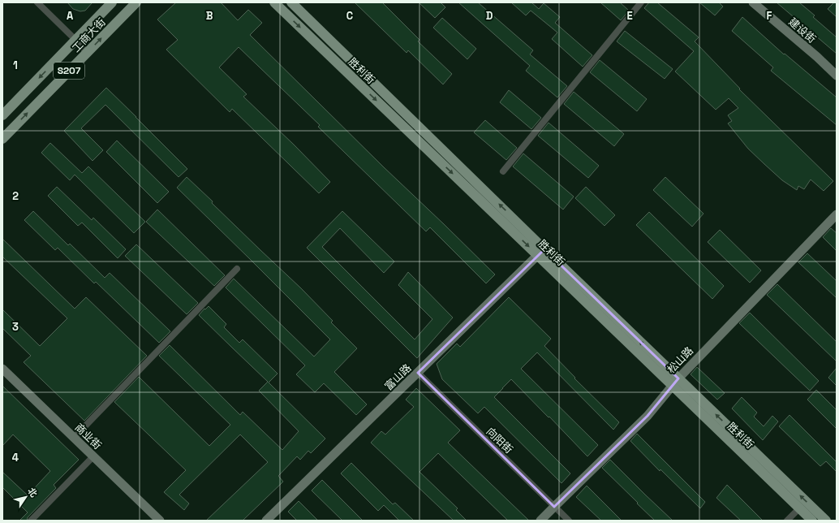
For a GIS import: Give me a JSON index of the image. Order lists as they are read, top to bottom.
{
  "streets": {
    "main road": ["工商大街", "S207", "胜利街"],
    "street": [
      "建设街",
      "松山路",
      "富山路",
      "商业街",
      "向阳街"
    ]
  },
  "crossings": [
    ["胜利街", "松山路"],
    ["胜利街", "富山路"],
    ["松山路", "向阳街"],
    ["富山路", "向阳街"]
  ],
  "north": "top right",
  "grid": {
    "columns": [
      "A",
      "B",
      "C",
      "D",
      "E",
      "F"
    ],
    "rows": [
      "1",
      "2",
      "3",
      "4"
    ]
  }
}
